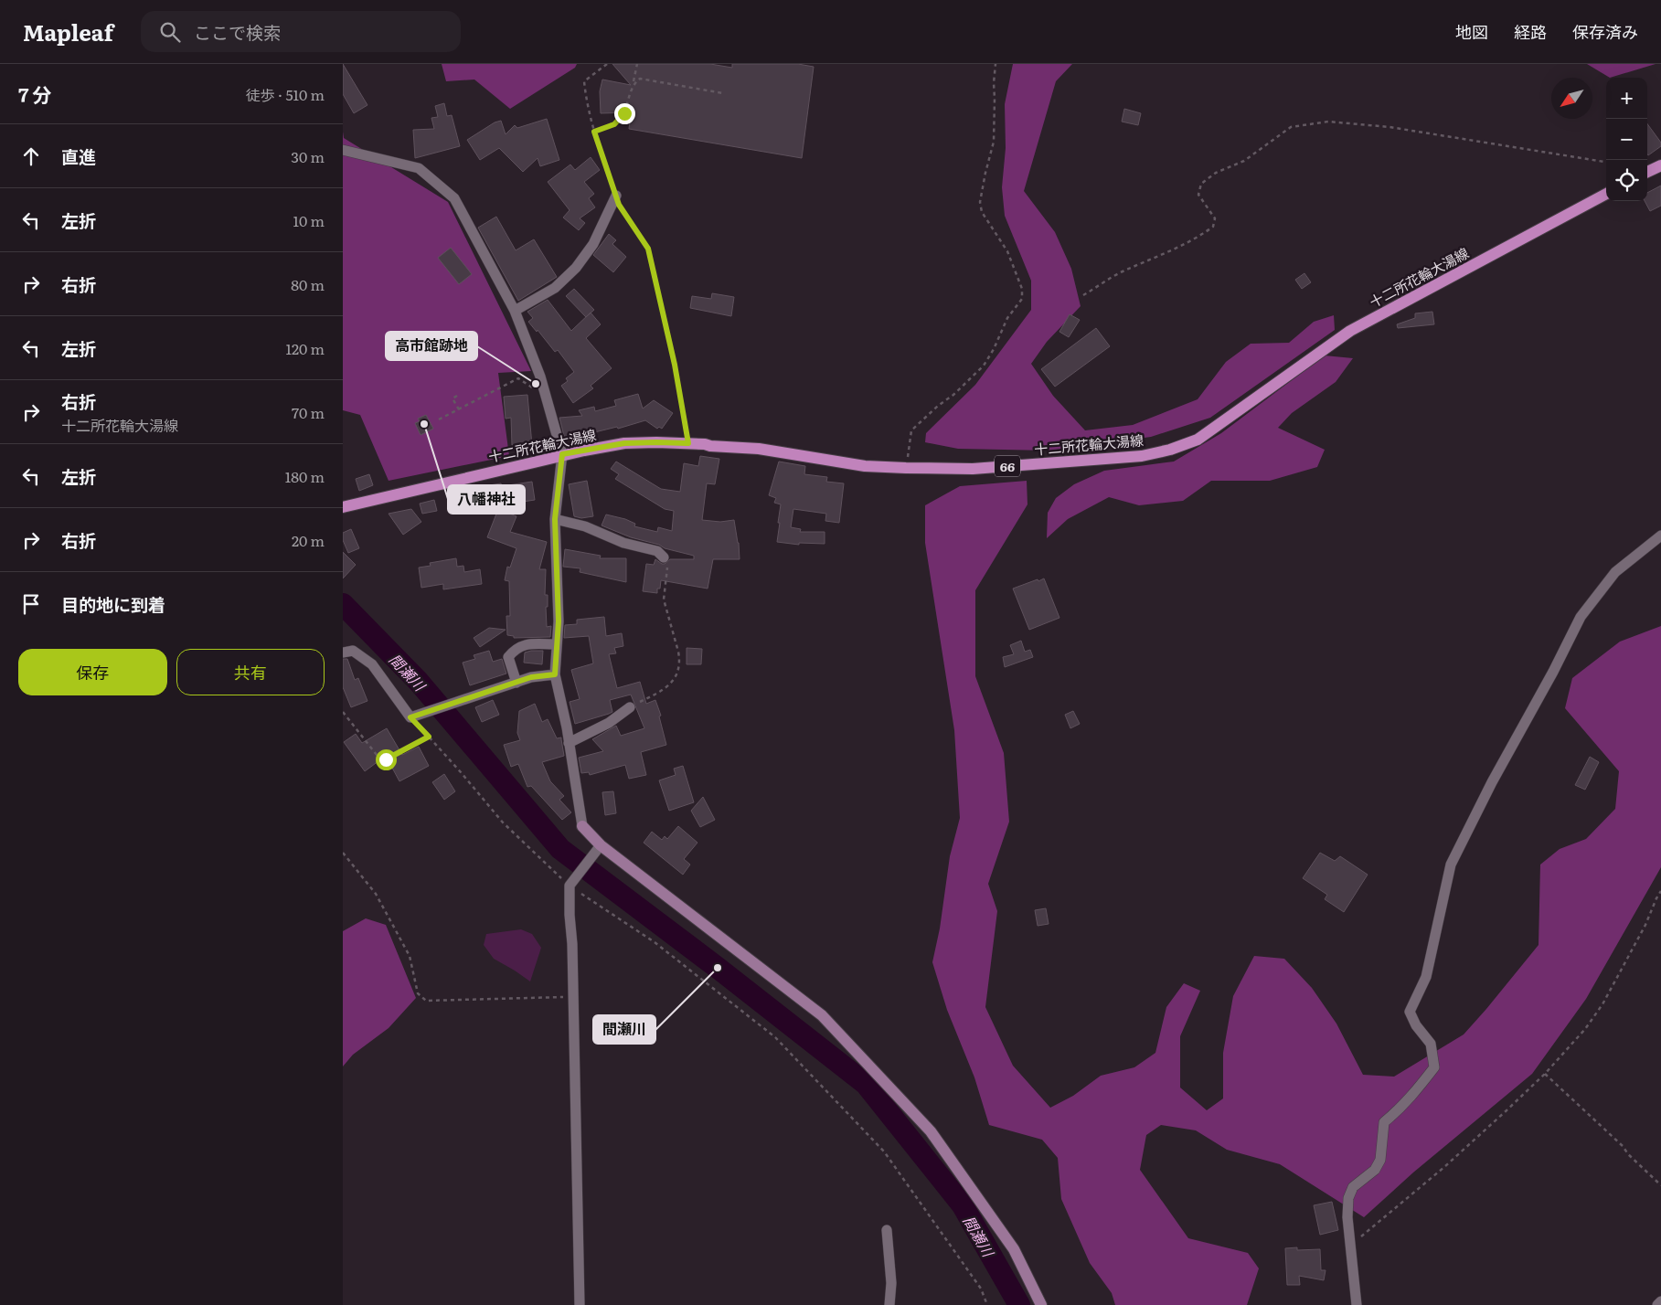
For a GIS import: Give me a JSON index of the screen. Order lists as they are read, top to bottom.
{
  "streets": {
    "main road": ["十二所花輪大湯線", "66"]
  },
  "water": ["間瀬川"],
  "places": ["高市館跡地", "八幡神社", "間瀬川"],
  "north": "bottom left",
  "page": {
    "header": "Mapleaf",
    "search": "ここで検索",
    "nav": ["地図", "経路", "保存済み"],
    "heading": ["7 分", "徒歩 · 510 m"],
    "map_buttons": ["+", "−"],
    "list": [
      ["直進", "30 m"],
      ["左折", "10 m"],
      ["右折", "80 m"],
      ["左折", "120 m"],
      ["右折", "十二所花輪大湯線", "70 m"],
      ["左折", "180 m"],
      ["右折", "20 m"],
      "目的地に到着"
    ],
    "buttons": ["保存", "共有"]
  }
}
